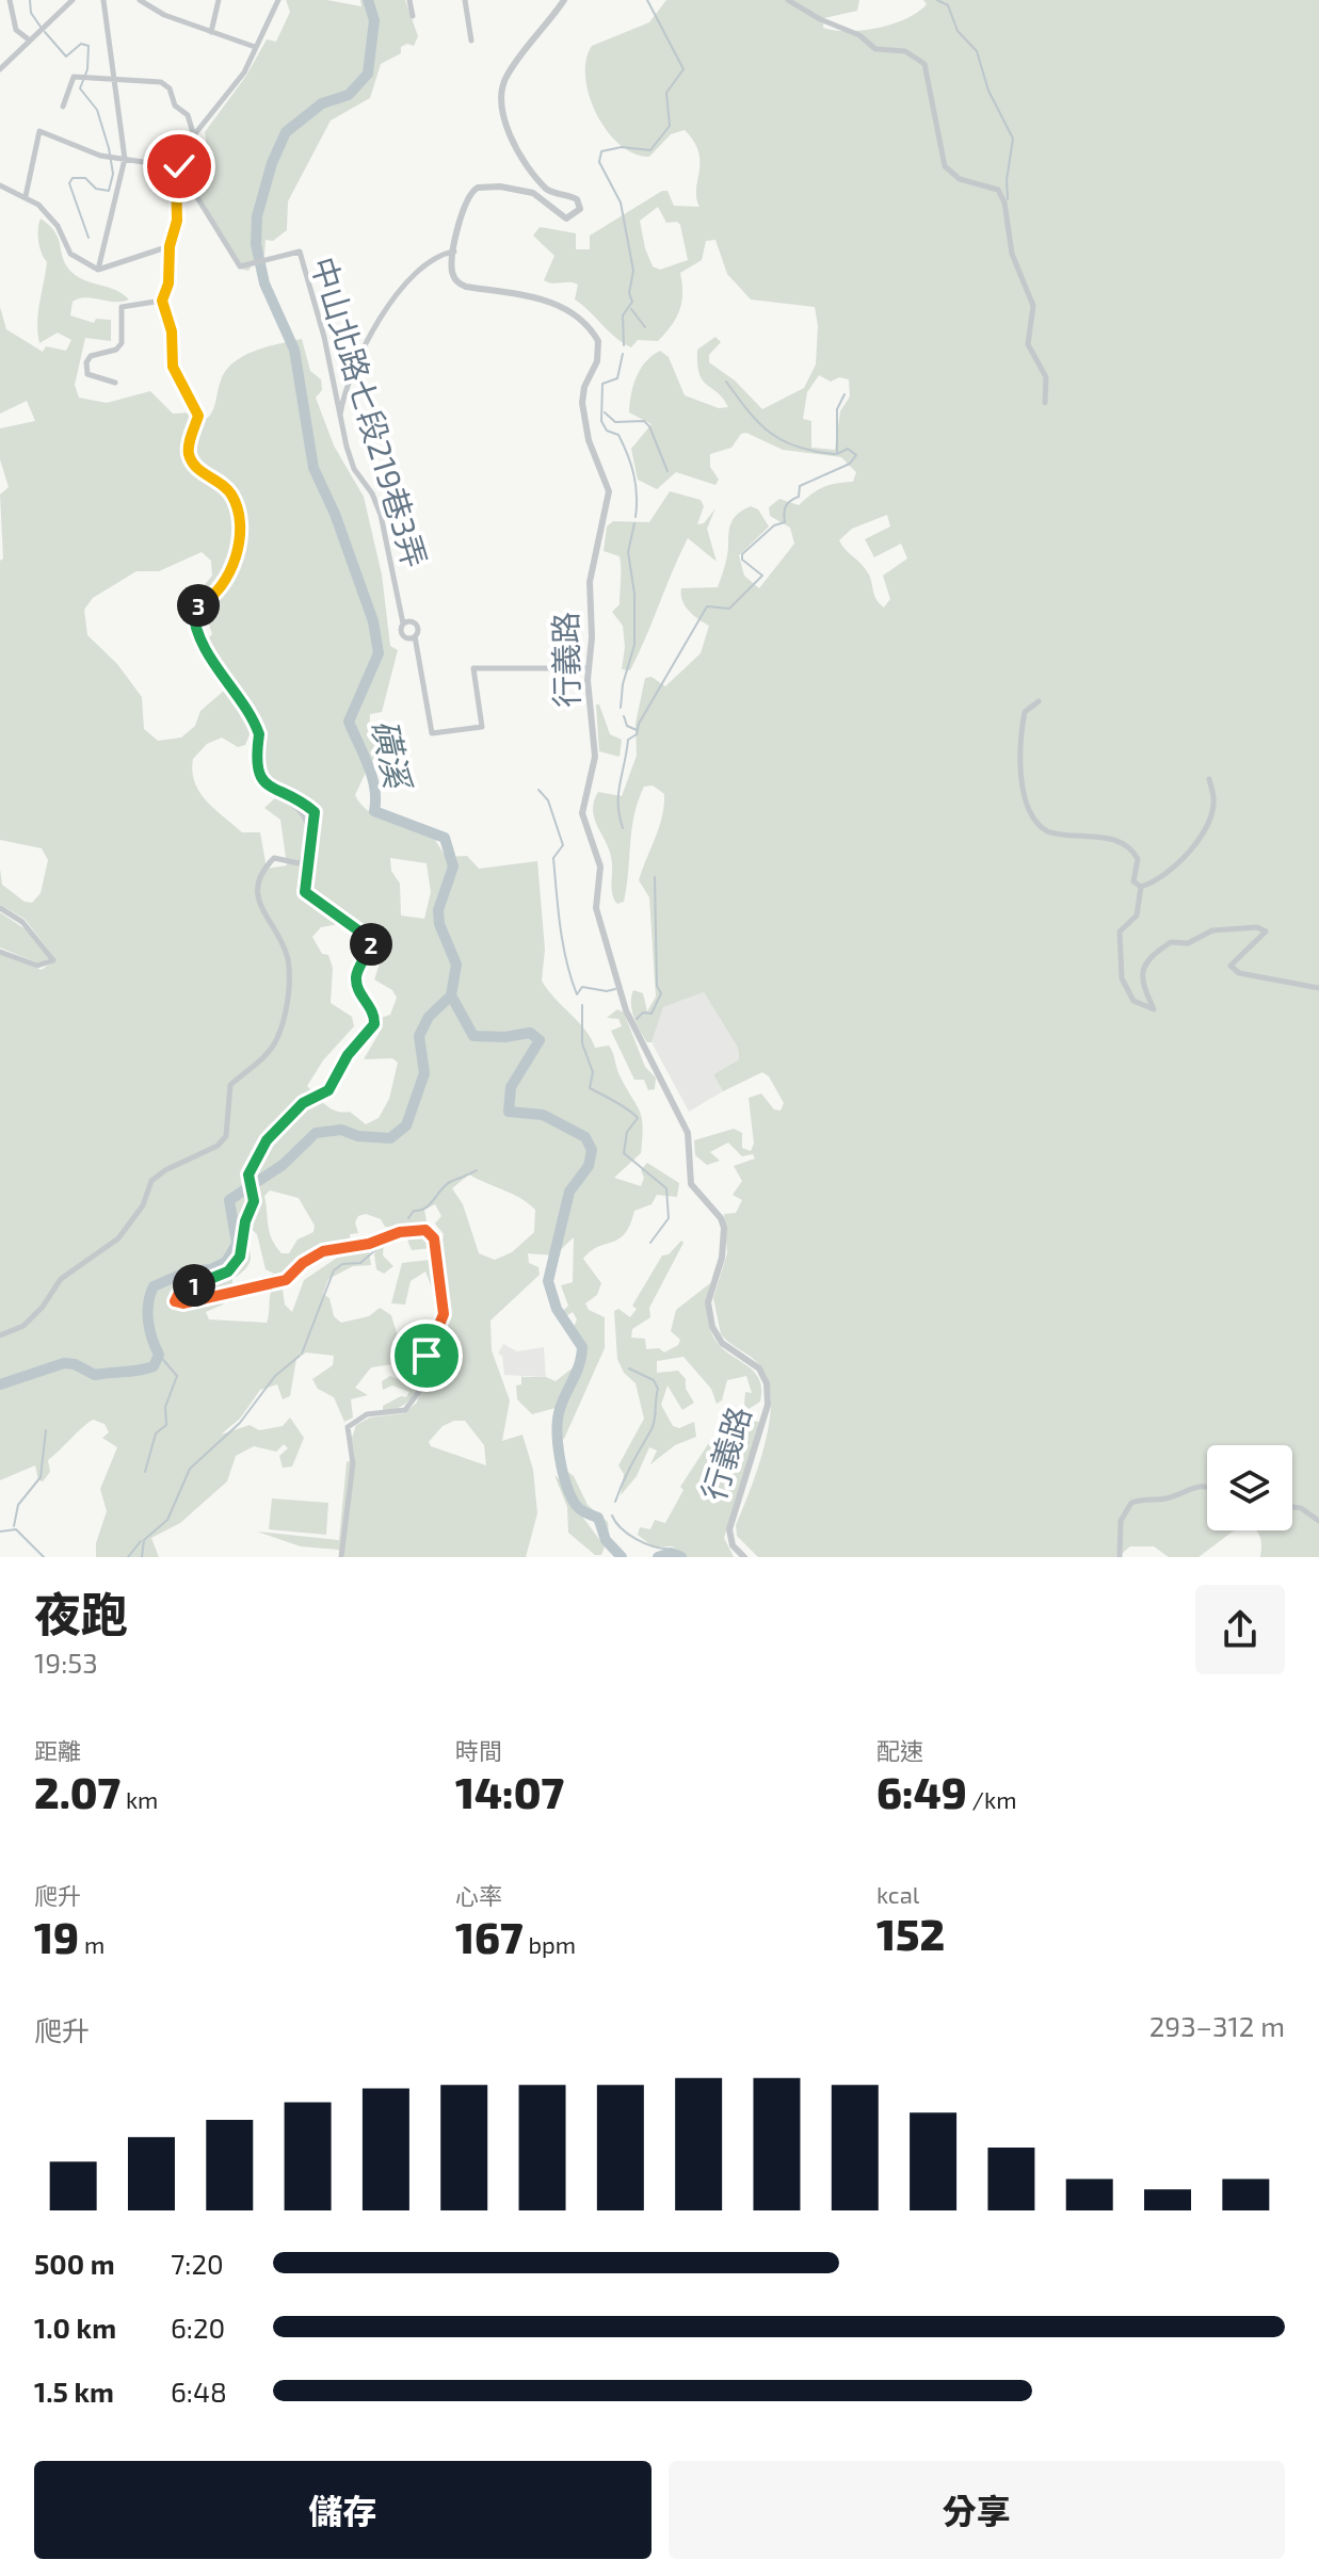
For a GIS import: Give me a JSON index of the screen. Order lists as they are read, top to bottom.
{
  "streets": {
    "street": ["中山北路七段219巷3弄", "行義路"]
  },
  "water": ["磺溪"],
  "page": {
    "pins": ["3", "2", "1"],
    "heading": ["夜跑", "19:53"],
    "stats": [
      ["距離", "2.07 km"],
      ["時間", "14:07"],
      ["配速", "6:49 /km"],
      ["爬升", "19 m"],
      ["心率", "167 bpm"],
      ["kcal", "152"]
    ],
    "chart": ["爬升", "293–312 m"],
    "list": [
      {
        "name": "500 m",
        "note": "7:20"
      },
      {
        "name": "1.0 km",
        "note": "6:20"
      },
      {
        "name": "1.5 km",
        "note": "6:48"
      }
    ],
    "buttons": ["儲存", "分享"]
  }
}
